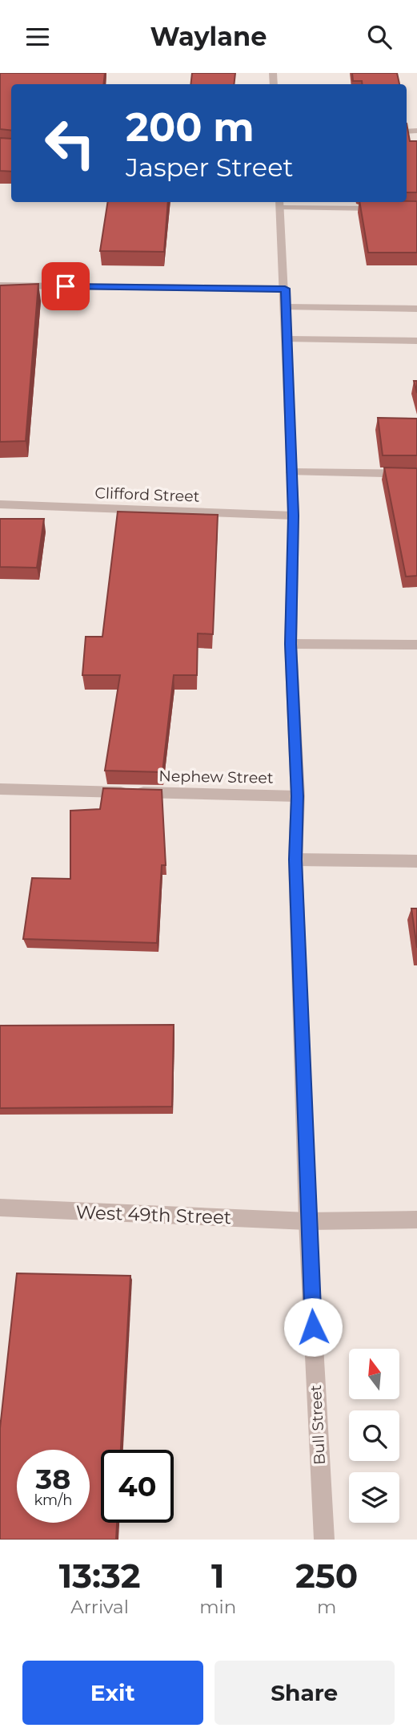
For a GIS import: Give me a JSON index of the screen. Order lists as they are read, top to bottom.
{
  "streets": {
    "street": [
      "Clifford Street",
      "Nephew Street",
      "West 49th Street",
      "Bull Street"
    ]
  },
  "crossings": [
    ["Clifford Street", "Bull Street"],
    ["Nephew Street", "Bull Street"],
    ["West 49th Street", "Bull Street"]
  ],
  "north": "top",
  "page": {
    "header": "Waylane",
    "turn": ["200 m", "Jasper Street"],
    "speed": "38 km/h",
    "limit": "40",
    "eta": [
      "13:32",
      "Arrival",
      "1",
      "min",
      "250",
      "m"
    ],
    "buttons": ["Exit", "Share"]
  }
}
